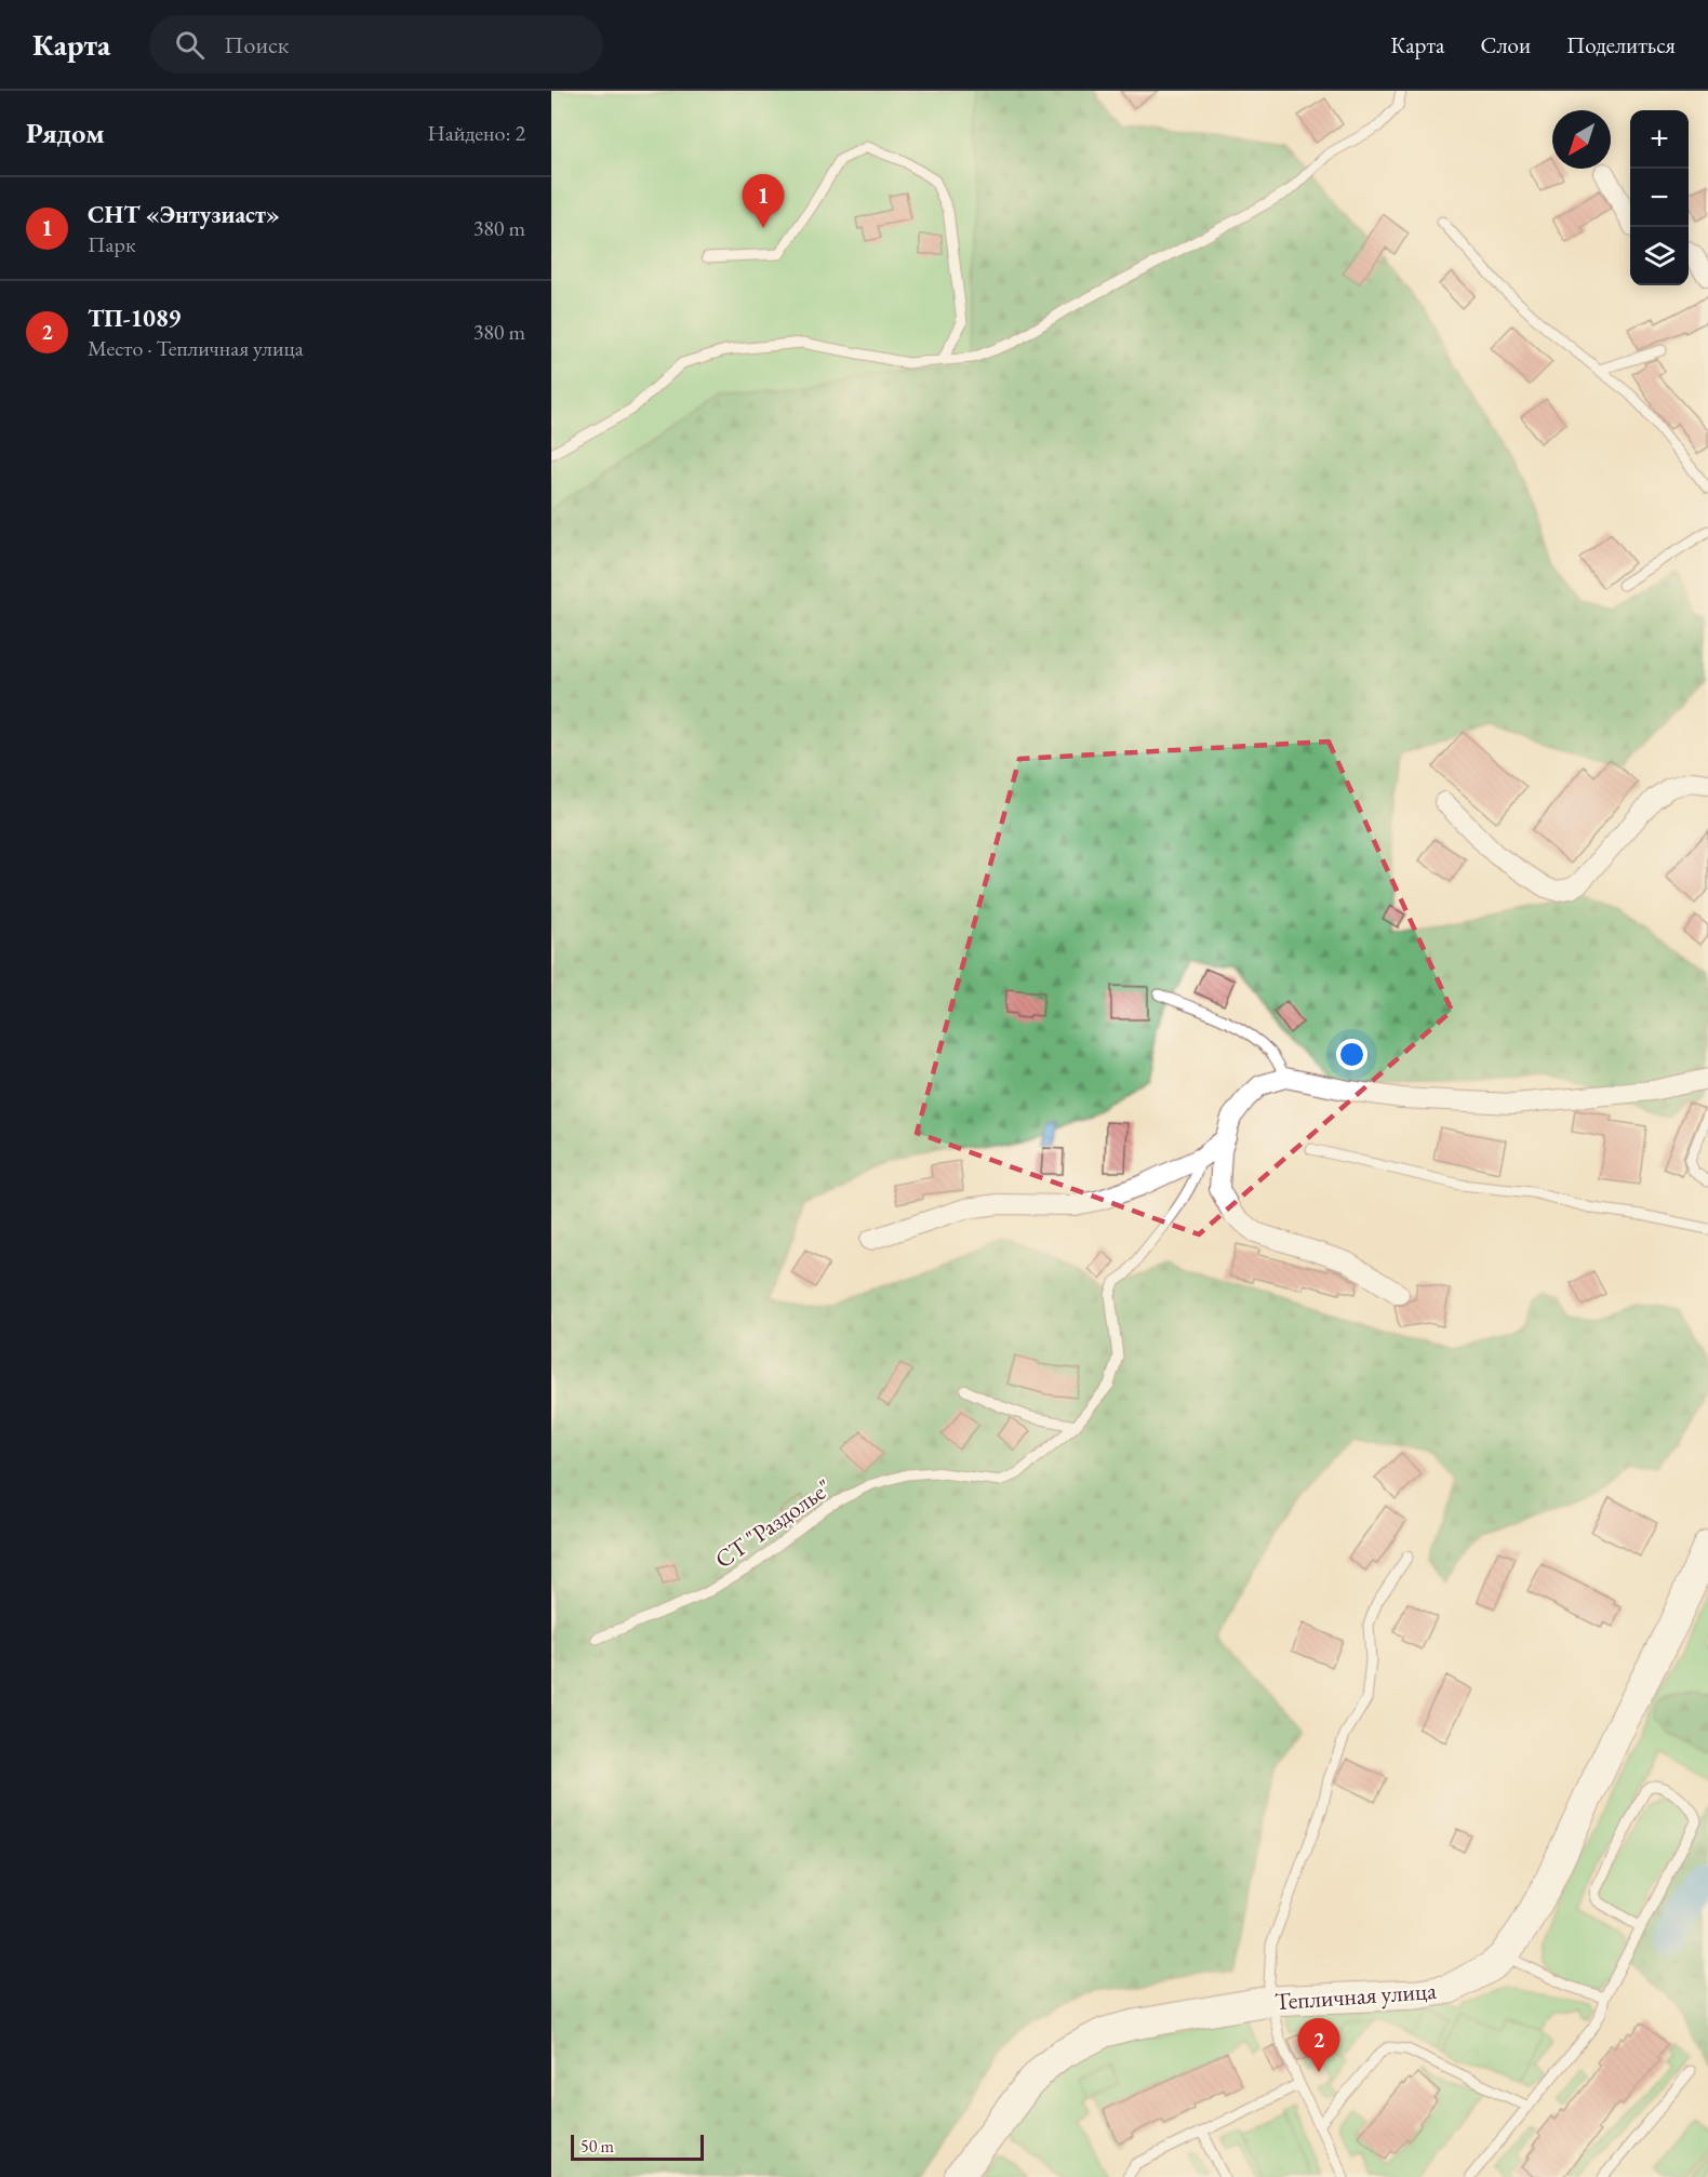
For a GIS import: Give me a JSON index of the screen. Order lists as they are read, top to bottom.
{
  "streets": {
    "street": ["Тепличная улица"],
    "lane": ["СТ \"Раздолье\""]
  },
  "scale_bar": "50 m",
  "north": "bottom left",
  "page": {
    "header": "Карта",
    "search": "Поиск",
    "nav": ["Карта", "Слои", "Поделиться"],
    "heading": ["Рядом", "Найдено: 2"],
    "map_buttons": ["+", "−"],
    "pins": ["1", "2"],
    "list": [
      {
        "mark": "1",
        "name": "СНТ «Энтузиаст»",
        "note": "Парк",
        "value": "380 m"
      },
      {
        "mark": "2",
        "name": "ТП-1089",
        "note": "Место · Тепличная улица",
        "value": "380 m"
      }
    ],
    "scale": "50 m"
  }
}
